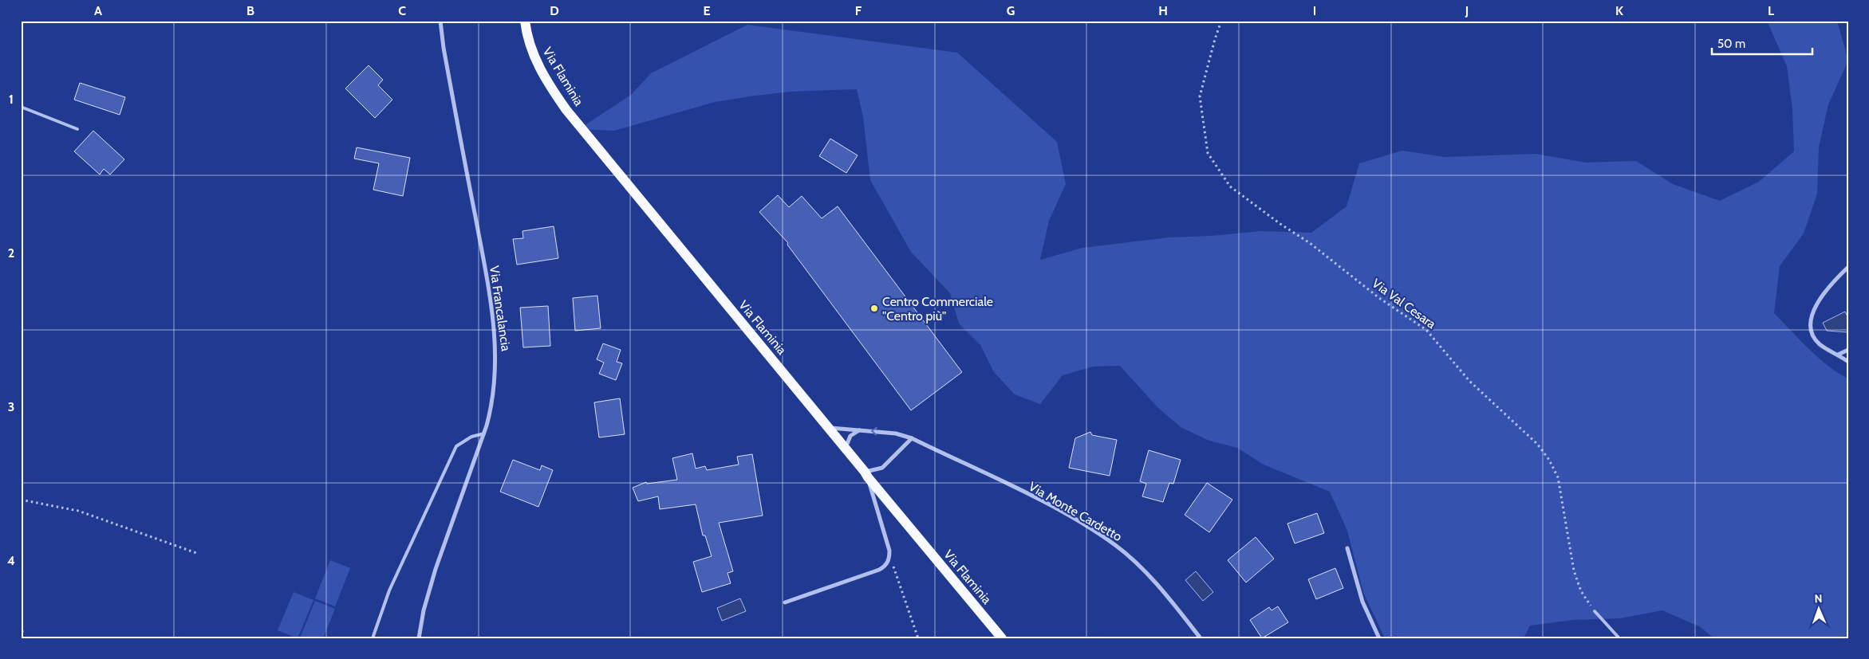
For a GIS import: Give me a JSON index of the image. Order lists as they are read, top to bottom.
{
  "streets": {
    "main road": ["Via Flaminia"],
    "street": ["Via Francalancia", "Via Monte Cardetto"],
    "path": ["Via Val Cesara"]
  },
  "crossings": [
    ["Via Flaminia", "Via Monte Cardetto"]
  ],
  "places": ["Centro Commerciale \"Centro più\""],
  "scale_bar": "50 m",
  "north": "top",
  "grid": {
    "columns": [
      "A",
      "B",
      "C",
      "D",
      "E",
      "F",
      "G",
      "H",
      "I",
      "J",
      "K",
      "L"
    ],
    "rows": [
      "1",
      "2",
      "3",
      "4"
    ]
  }
}
